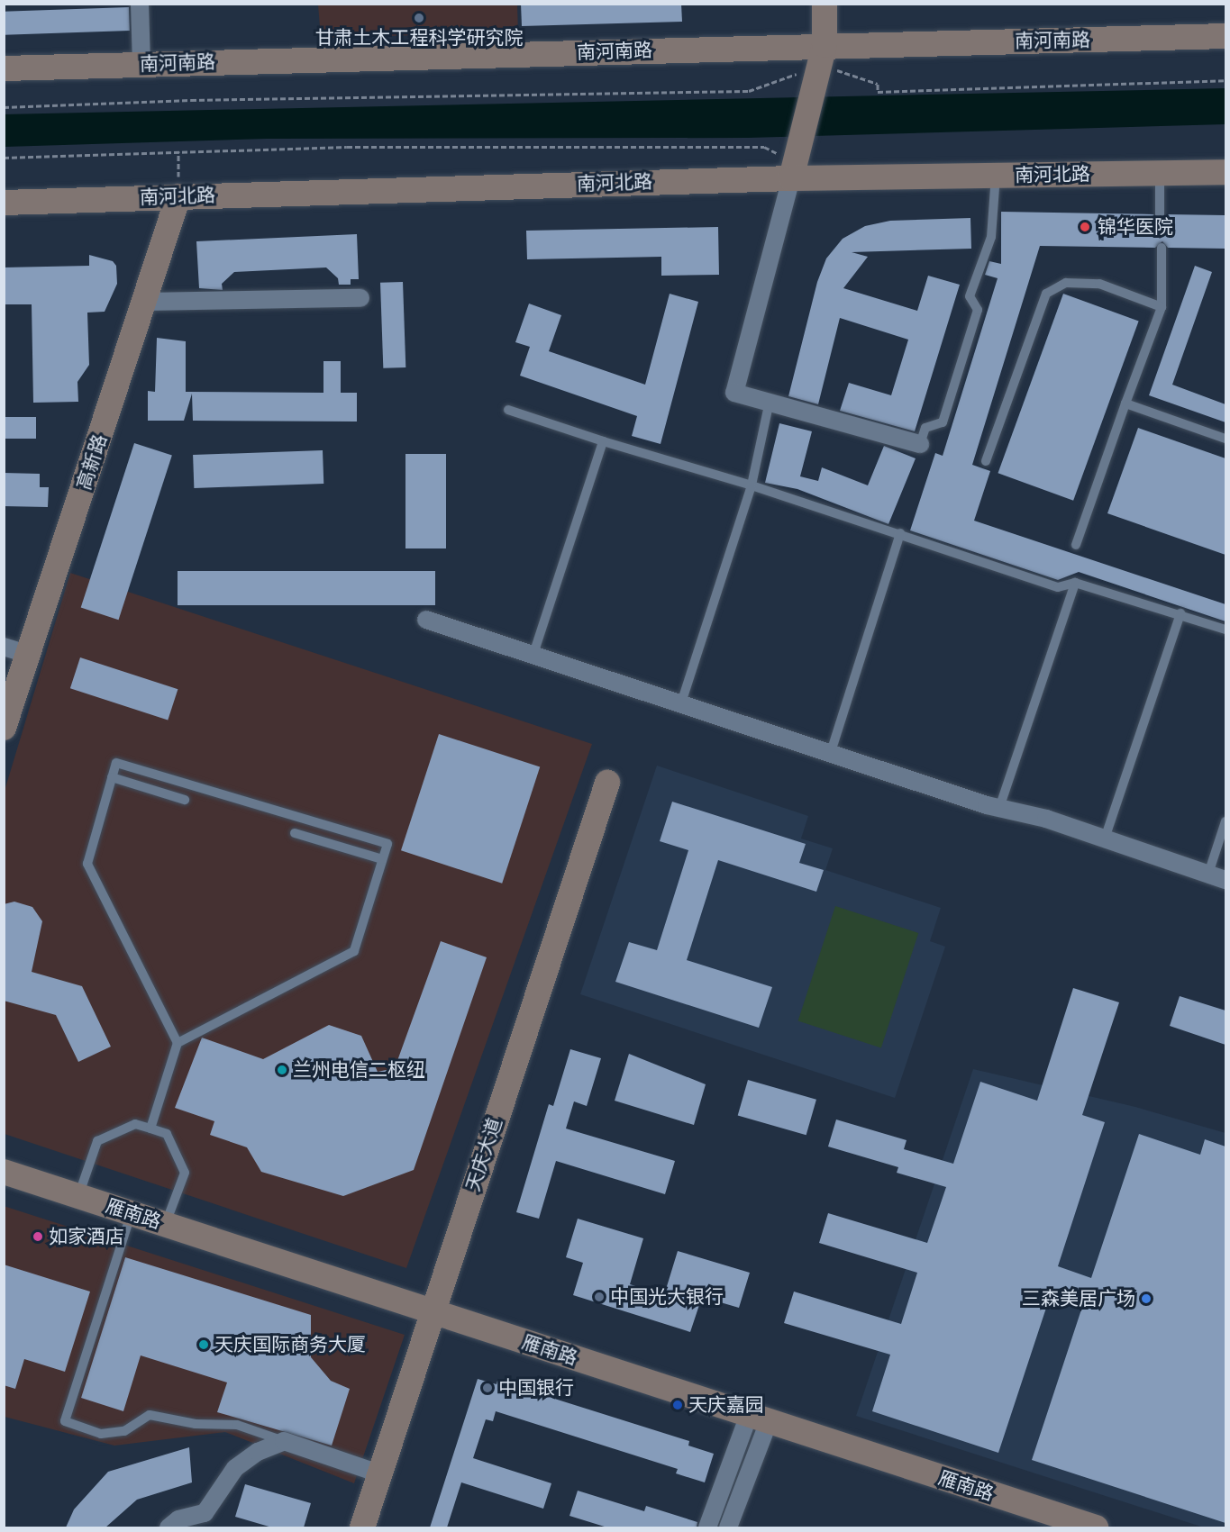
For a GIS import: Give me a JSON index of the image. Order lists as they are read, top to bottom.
{
  "streets": {
    "street": [
      "南河南路",
      "南河北路",
      "高新路",
      "天庆大道",
      "雁南路"
    ]
  },
  "crossings": [
    ["南河北路", "高新路"],
    ["天庆大道", "雁南路"]
  ],
  "places": [
    "甘肃土木工程科学研究院",
    "锦华医院",
    "兰州电信二枢纽",
    "如家酒店",
    "中国光大银行",
    "三森美居广场",
    "天庆国际商务大厦",
    "中国银行",
    "天庆嘉园"
  ]
}
